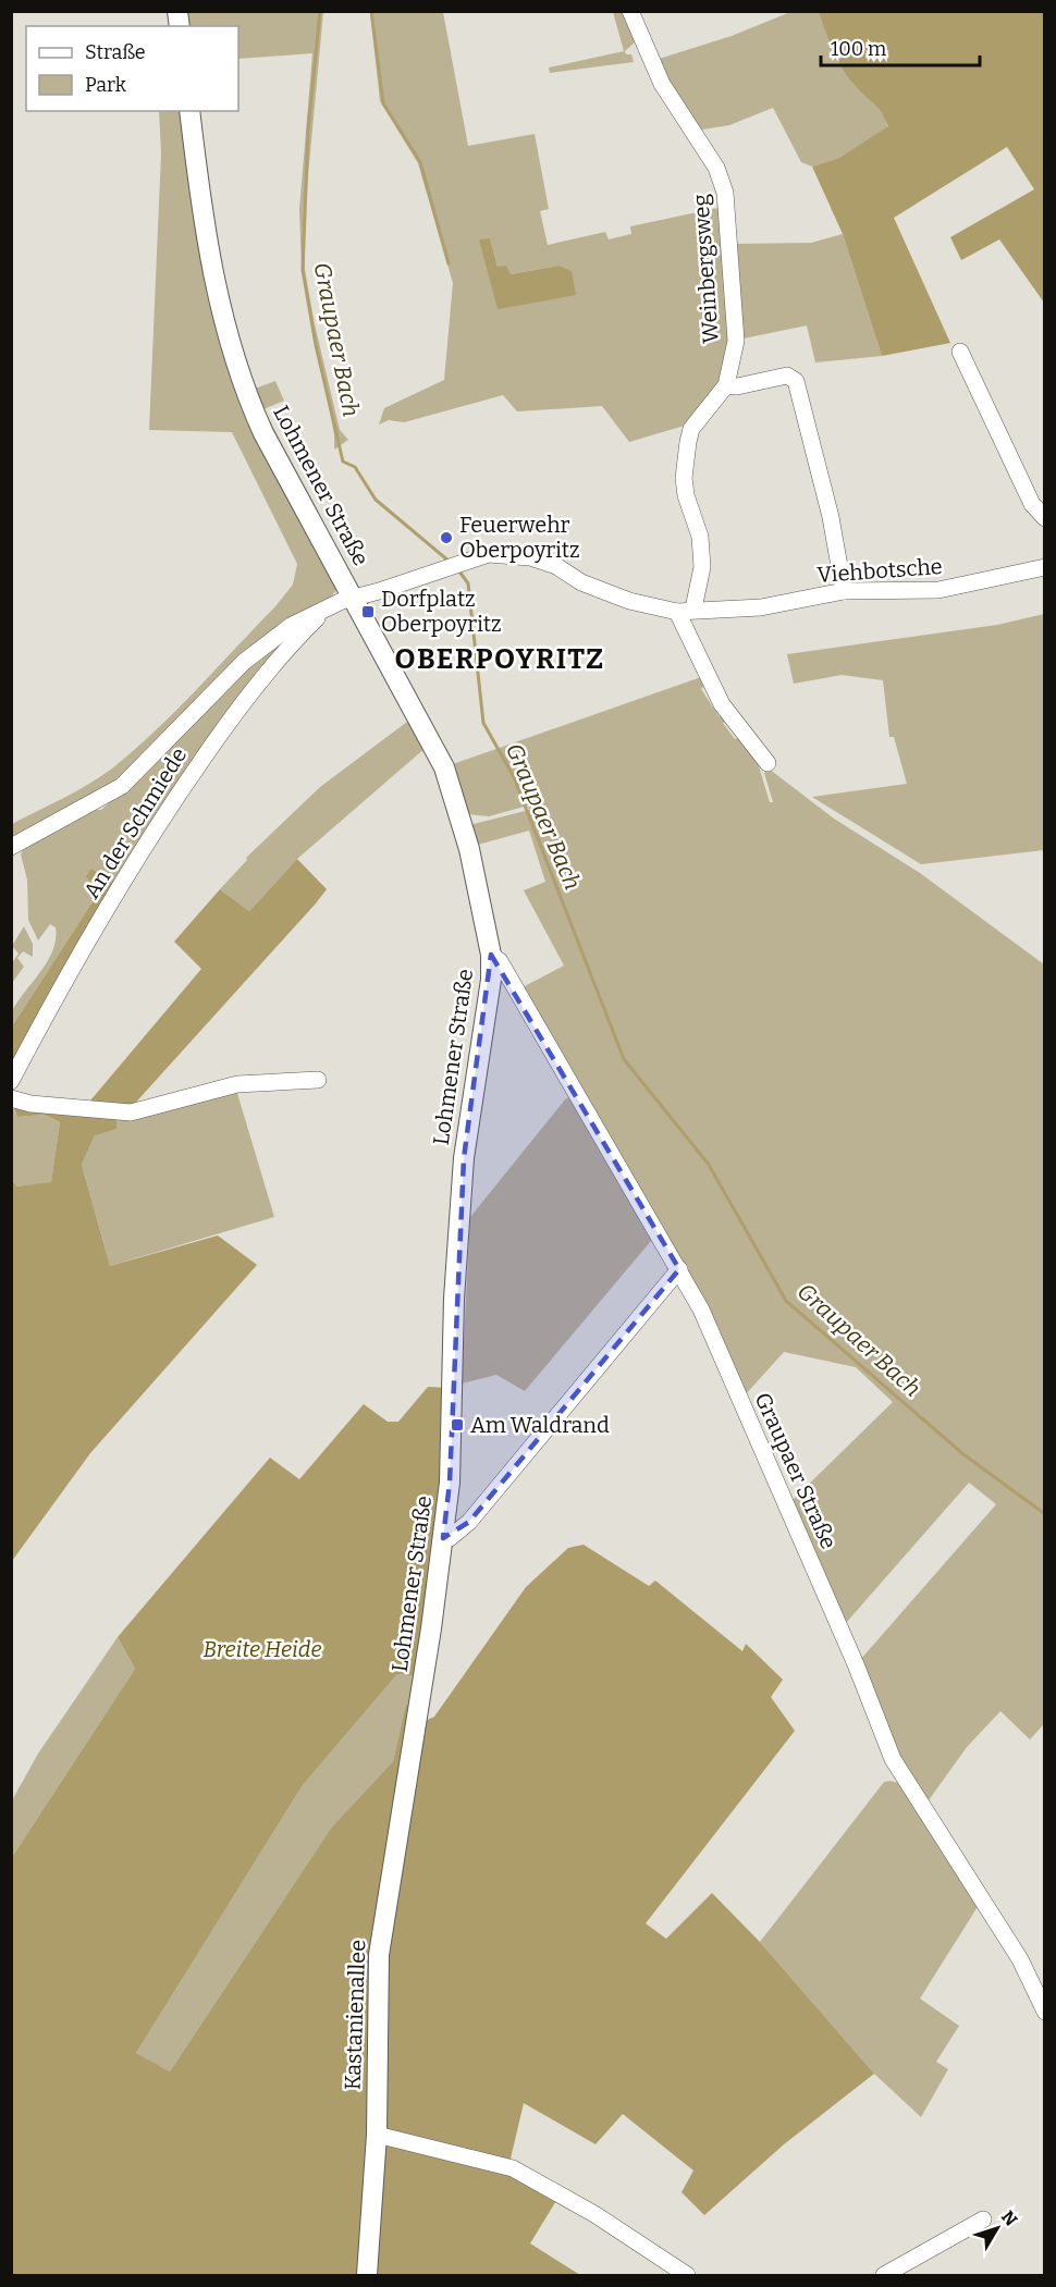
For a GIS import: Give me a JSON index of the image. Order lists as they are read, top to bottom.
{
  "streets": {
    "main road": ["Lohmener Straße", "Kastanienallee"],
    "street": [
      "Weinbergsweg",
      "Viehbotsche",
      "An der Schmiede",
      "Graupaer Straße"
    ]
  },
  "crossings": [
    ["Weinbergsweg", "Viehbotsche"],
    ["Lohmener Straße", "Viehbotsche"],
    ["Lohmener Straße", "Graupaer Straße"],
    ["Lohmener Straße", "Kastanienallee"],
    ["Viehbotsche", "An der Schmiede"]
  ],
  "districts": ["OBERPOYRITZ"],
  "water": ["Graupaer Bach"],
  "parks": ["Breite Heide"],
  "places": {
    "other": ["Feuerwehr Oberpoyritz"],
    "transit": ["Dorfplatz Oberpoyritz", "Am Waldrand"]
  },
  "legend": ["Straße", "Park"],
  "scale_bar": "100 m",
  "north": "top right"
}
